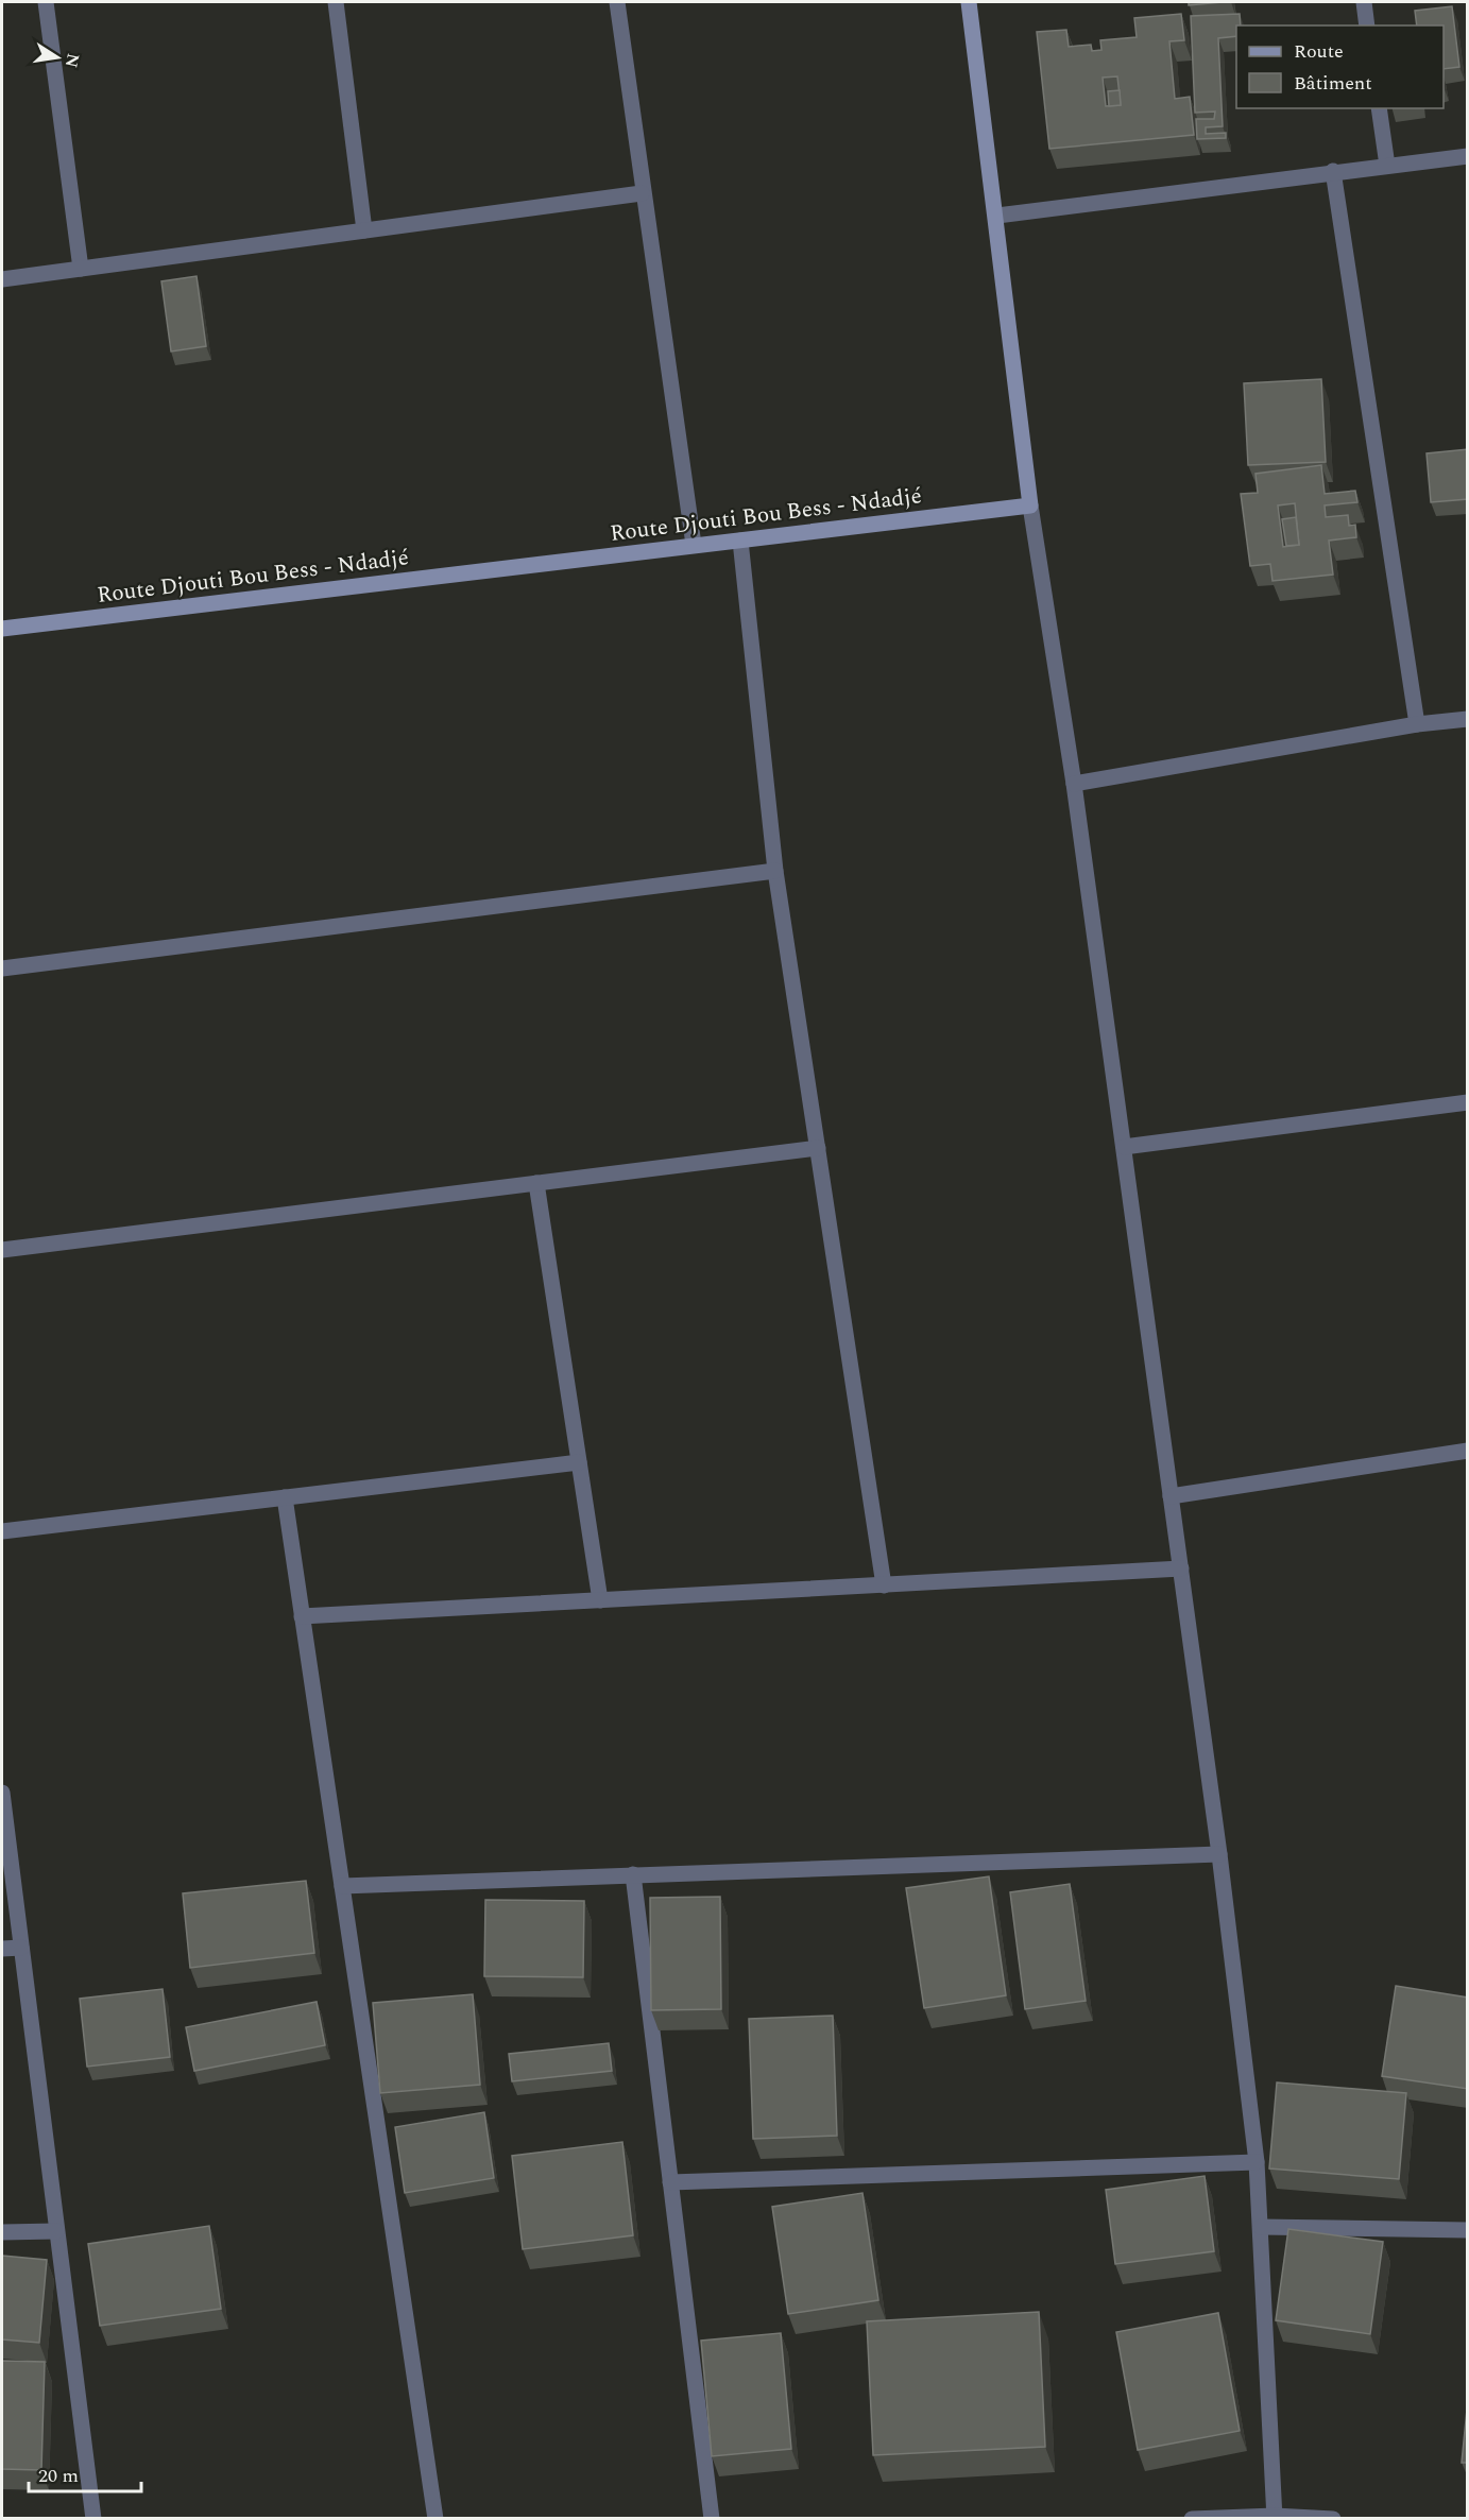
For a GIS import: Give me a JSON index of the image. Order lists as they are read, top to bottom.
{
  "streets": {
    "main road": ["Route Djouti Bou Bess - Ndadjé"]
  },
  "legend": ["Route", "Bâtiment"],
  "scale_bar": "20 m",
  "north": "right"
}
